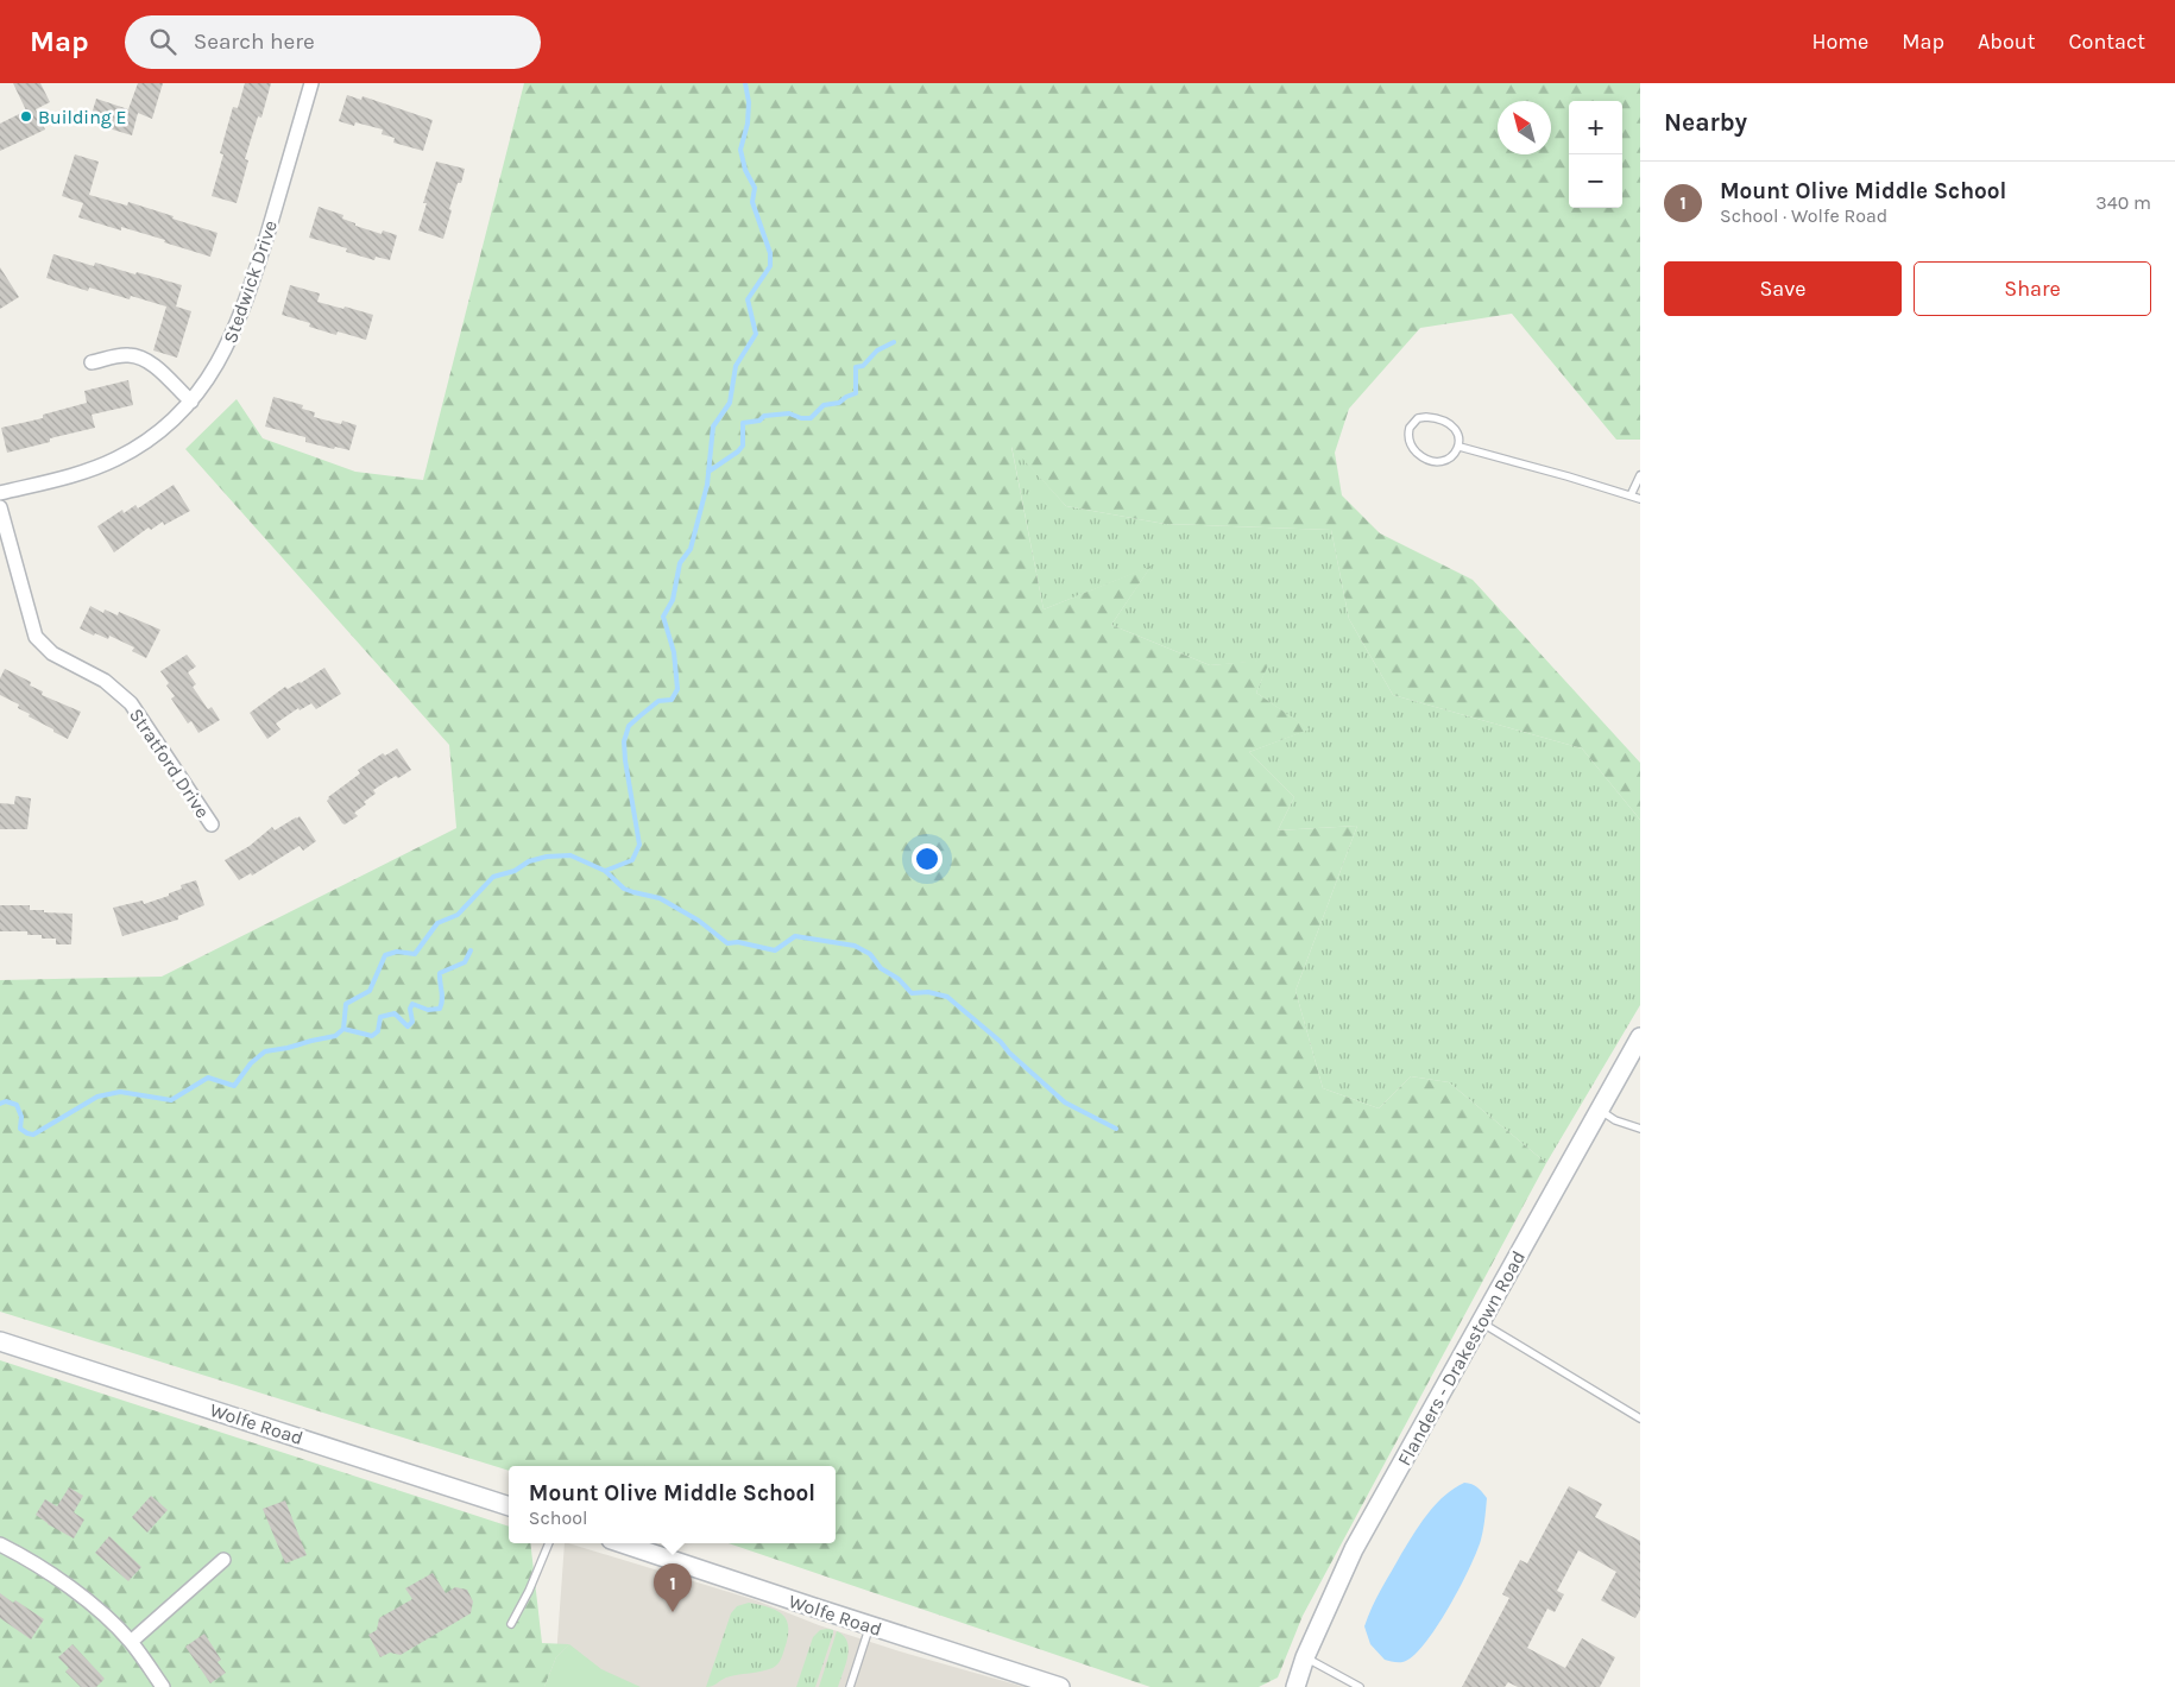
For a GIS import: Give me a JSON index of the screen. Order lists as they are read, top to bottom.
{
  "streets": {
    "main road": ["Flanders - Drakestown Road", "Wolfe Road"],
    "street": ["Stedwick Drive", "Stratford Drive"]
  },
  "places": ["Building E"],
  "north": "top left",
  "page": {
    "header": "Map",
    "search": "Search here",
    "nav": [
      "Home",
      "Map",
      "About",
      "Contact"
    ],
    "heading": "Nearby",
    "map_buttons": ["+", "−"],
    "list": [
      {
        "mark": "1",
        "name": "Mount Olive Middle School",
        "note": "School · Wolfe Road",
        "value": "340 m"
      }
    ],
    "buttons": ["Save", "Share"],
    "popup": ["Mount Olive Middle School", "School"],
    "pins": "1"
  }
}
